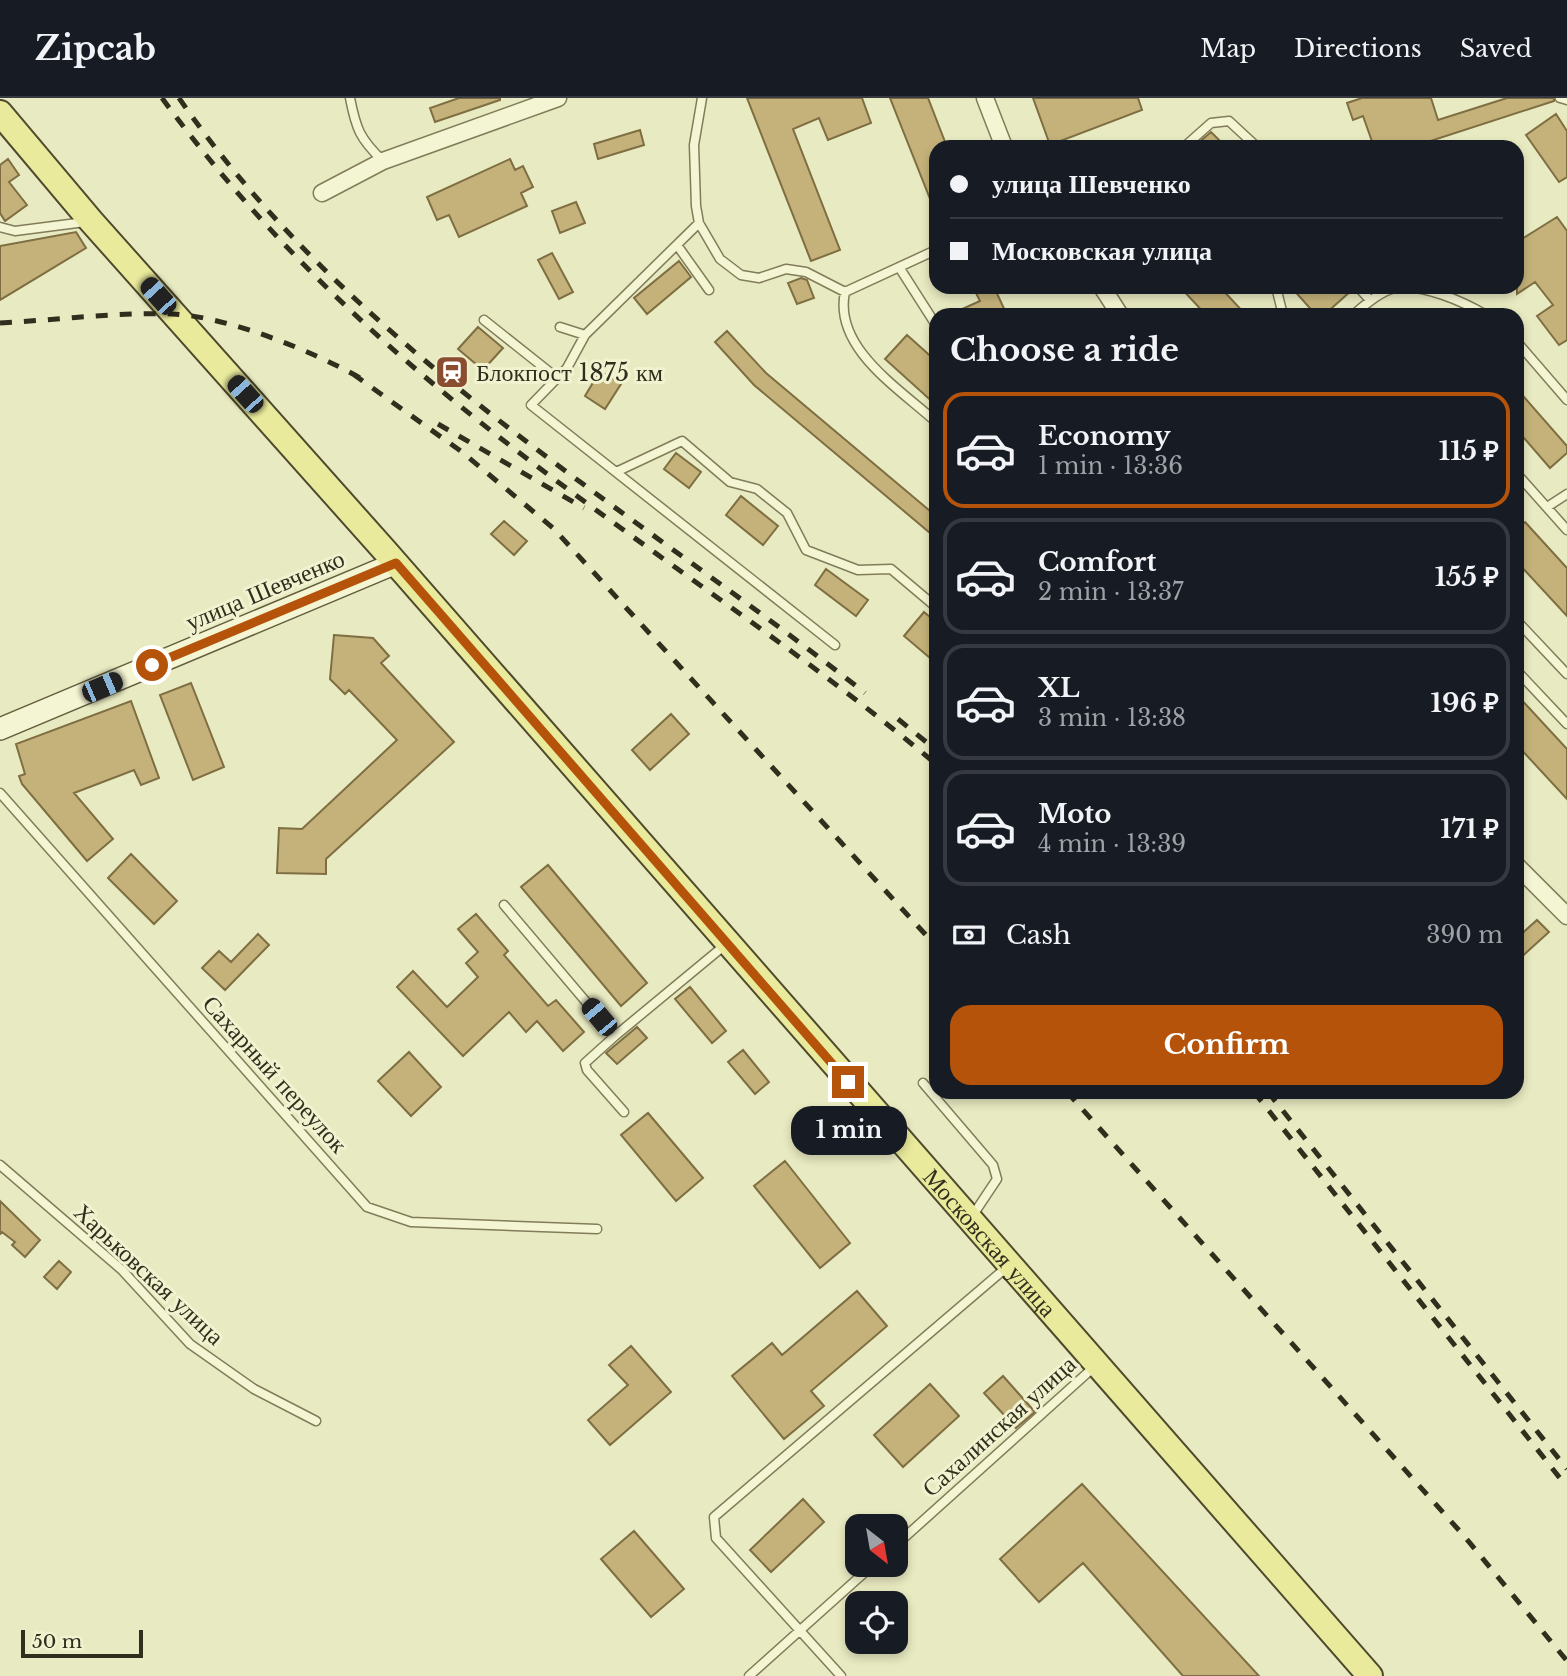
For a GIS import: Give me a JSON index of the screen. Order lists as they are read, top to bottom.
{
  "streets": {
    "main road": ["улица Шевченко", "Московская улица"],
    "lane": ["Сахарный переулок", "Харьковская улица", "Сахалинская улица"]
  },
  "crossings": [
    ["улица Шевченко", "Московская улица"],
    ["Московская улица", "Сахалинская улица"]
  ],
  "places": {
    "station": ["Блокпост 1875 км"]
  },
  "scale_bar": "50 m",
  "north": "bottom right",
  "page": {
    "header": "Zipcab",
    "nav": ["Map", "Directions", "Saved"],
    "banner": ["улица Шевченко", "Московская улица"],
    "heading": "Choose a ride",
    "list": [
      {
        "name": "Economy",
        "note": "1 min · 13:36",
        "value": "115 ₽"
      },
      {
        "name": "Comfort",
        "note": "2 min · 13:37",
        "value": "155 ₽"
      },
      {
        "name": "XL",
        "note": "3 min · 13:38",
        "value": "196 ₽"
      },
      {
        "name": "Moto",
        "note": "4 min · 13:39",
        "value": "171 ₽"
      }
    ],
    "pay": ["Cash", "390 m"],
    "buttons": "Confirm",
    "bubble": "1 min",
    "scale": "50 m"
  }
}
